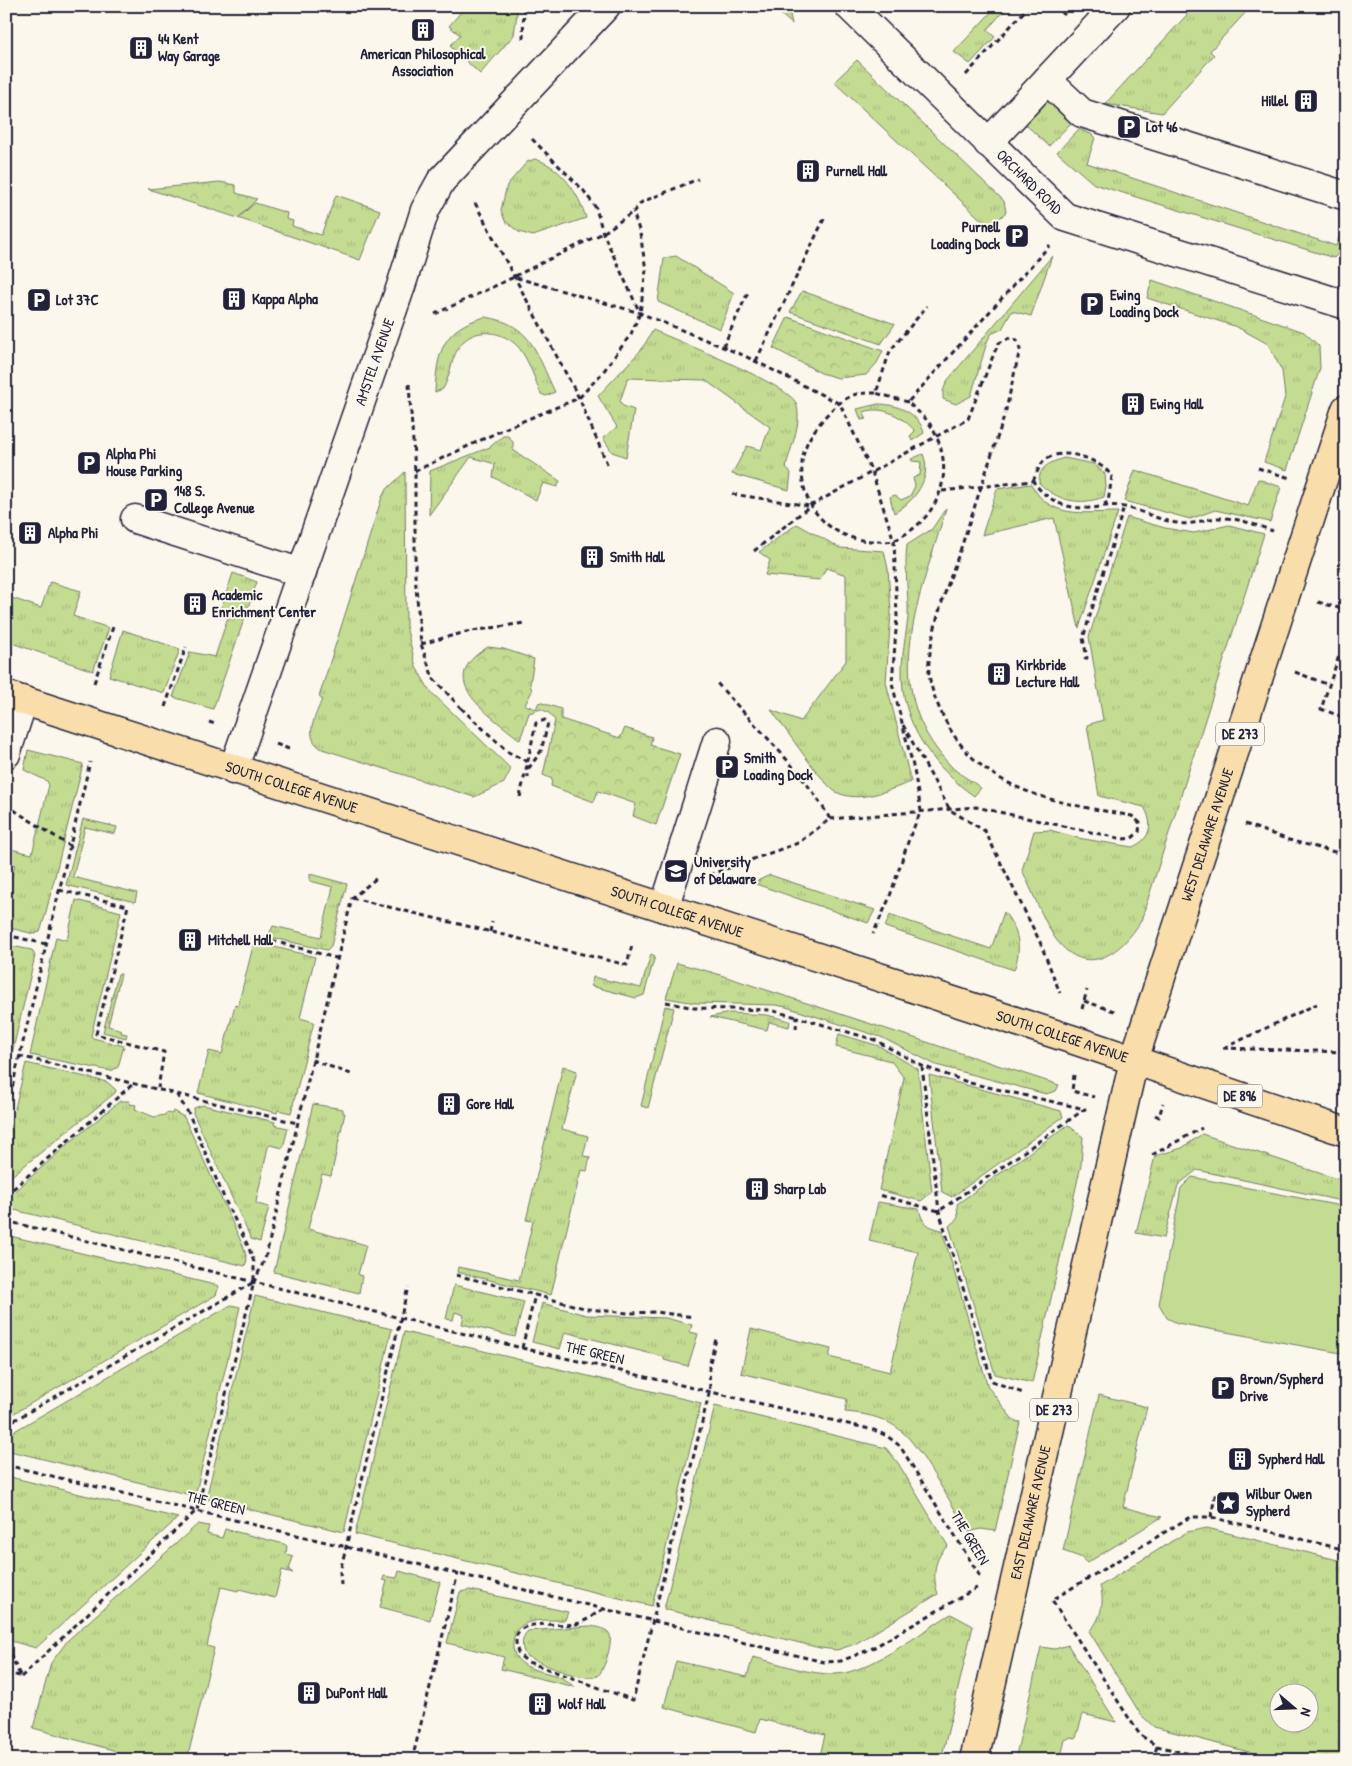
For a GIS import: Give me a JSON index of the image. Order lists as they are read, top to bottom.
{
  "streets": {
    "main road": [
      "DE 273",
      "SOUTH COLLEGE AVENUE",
      "WEST DELAWARE AVENUE",
      "DE 896",
      "EAST DELAWARE AVENUE"
    ],
    "street": ["ORCHARD ROAD", "AMSTEL AVENUE"],
    "path": ["THE GREEN"]
  },
  "crossings": [
    ["AMSTEL AVENUE", "SOUTH COLLEGE AVENUE"],
    ["SOUTH COLLEGE AVENUE", "WEST DELAWARE AVENUE"],
    ["SOUTH COLLEGE AVENUE", "EAST DELAWARE AVENUE"],
    ["WEST DELAWARE AVENUE", "EAST DELAWARE AVENUE"]
  ],
  "places": {
    "building": [
      "American Philosophical Association",
      "44 Kent Way Garage",
      "Hillel",
      "Purnell Hall",
      "Kappa Alpha",
      "Ewing Hall",
      "Alpha Phi",
      "Smith Hall",
      "Academic Enrichment Center",
      "Kirkbride Lecture Hall",
      "Mitchell Hall",
      "Gore Hall",
      "Sharp Lab",
      "Sypherd Hall",
      "DuPont Hall",
      "Wolf Hall"
    ],
    "parking": [
      "Lot 46",
      "Purnell Loading Dock",
      "Lot 37C",
      "Ewing Loading Dock",
      "Alpha Phi House Parking",
      "148 S. College Avenue",
      "Smith Loading Dock",
      "Brown/Sypherd Drive"
    ],
    "school or university": ["University of Delaware"],
    "place": ["Wilbur Owen Sypherd"]
  },
  "north": "right"
}
